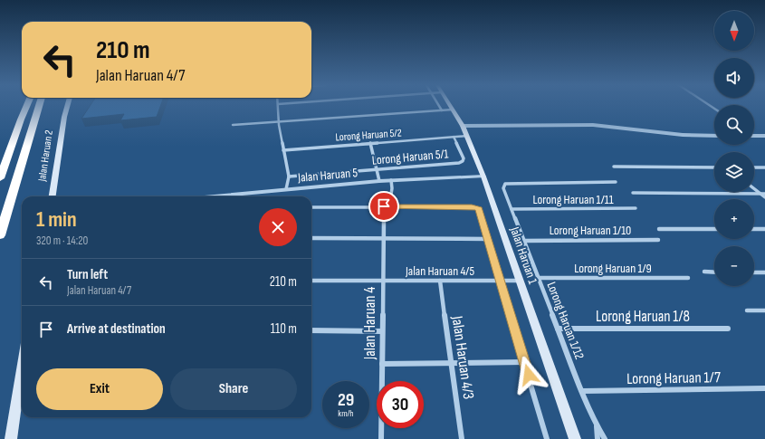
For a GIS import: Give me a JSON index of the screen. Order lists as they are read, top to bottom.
{
  "streets": {
    "main road": ["Jalan Haruan 2", "Jalan Haruan 1"],
    "street": [
      "Lorong Haruan 5/2",
      "Lorong Haruan 5/1",
      "Jalan Haruan 5",
      "Lorong Haruan 1/11",
      "Lorong Haruan 1/10",
      "Lorong Haruan 1/9",
      "Jalan Haruan 4/5",
      "Lorong Haruan 1/8",
      "Lorong Haruan 1/12",
      "Jalan Haruan 4",
      "Jalan Haruan 4/3",
      "Lorong Haruan 1/7"
    ]
  },
  "crossings": [
    ["Lorong Haruan 5/2", "Lorong Haruan 5/1"],
    ["Lorong Haruan 5/2", "Jalan Haruan 1"],
    ["Jalan Haruan 5", "Jalan Haruan 1"],
    ["Lorong Haruan 1/11", "Lorong Haruan 1/12"],
    ["Lorong Haruan 1/10", "Lorong Haruan 1/12"],
    ["Jalan Haruan 1", "Jalan Haruan 4/5"],
    ["Lorong Haruan 1/9", "Lorong Haruan 1/12"],
    ["Jalan Haruan 4/5", "Jalan Haruan 4"],
    ["Jalan Haruan 4/5", "Jalan Haruan 4/3"],
    ["Lorong Haruan 1/8", "Lorong Haruan 1/12"],
    ["Lorong Haruan 1/12", "Lorong Haruan 1/7"]
  ],
  "north": "bottom",
  "page": {
    "map_buttons": ["+", "−"],
    "turn": ["210 m", "Jalan Haruan 4/7"],
    "heading": ["1 min", "320 m · 14:20"],
    "list": [
      {
        "name": "Turn left",
        "note": "Jalan Haruan 4/7",
        "value": "210 m"
      },
      {
        "name": "Arrive at destination",
        "value": "110 m"
      }
    ],
    "buttons": ["Exit", "Share"],
    "speed": "29 km/h",
    "limit": "30"
  }
}
